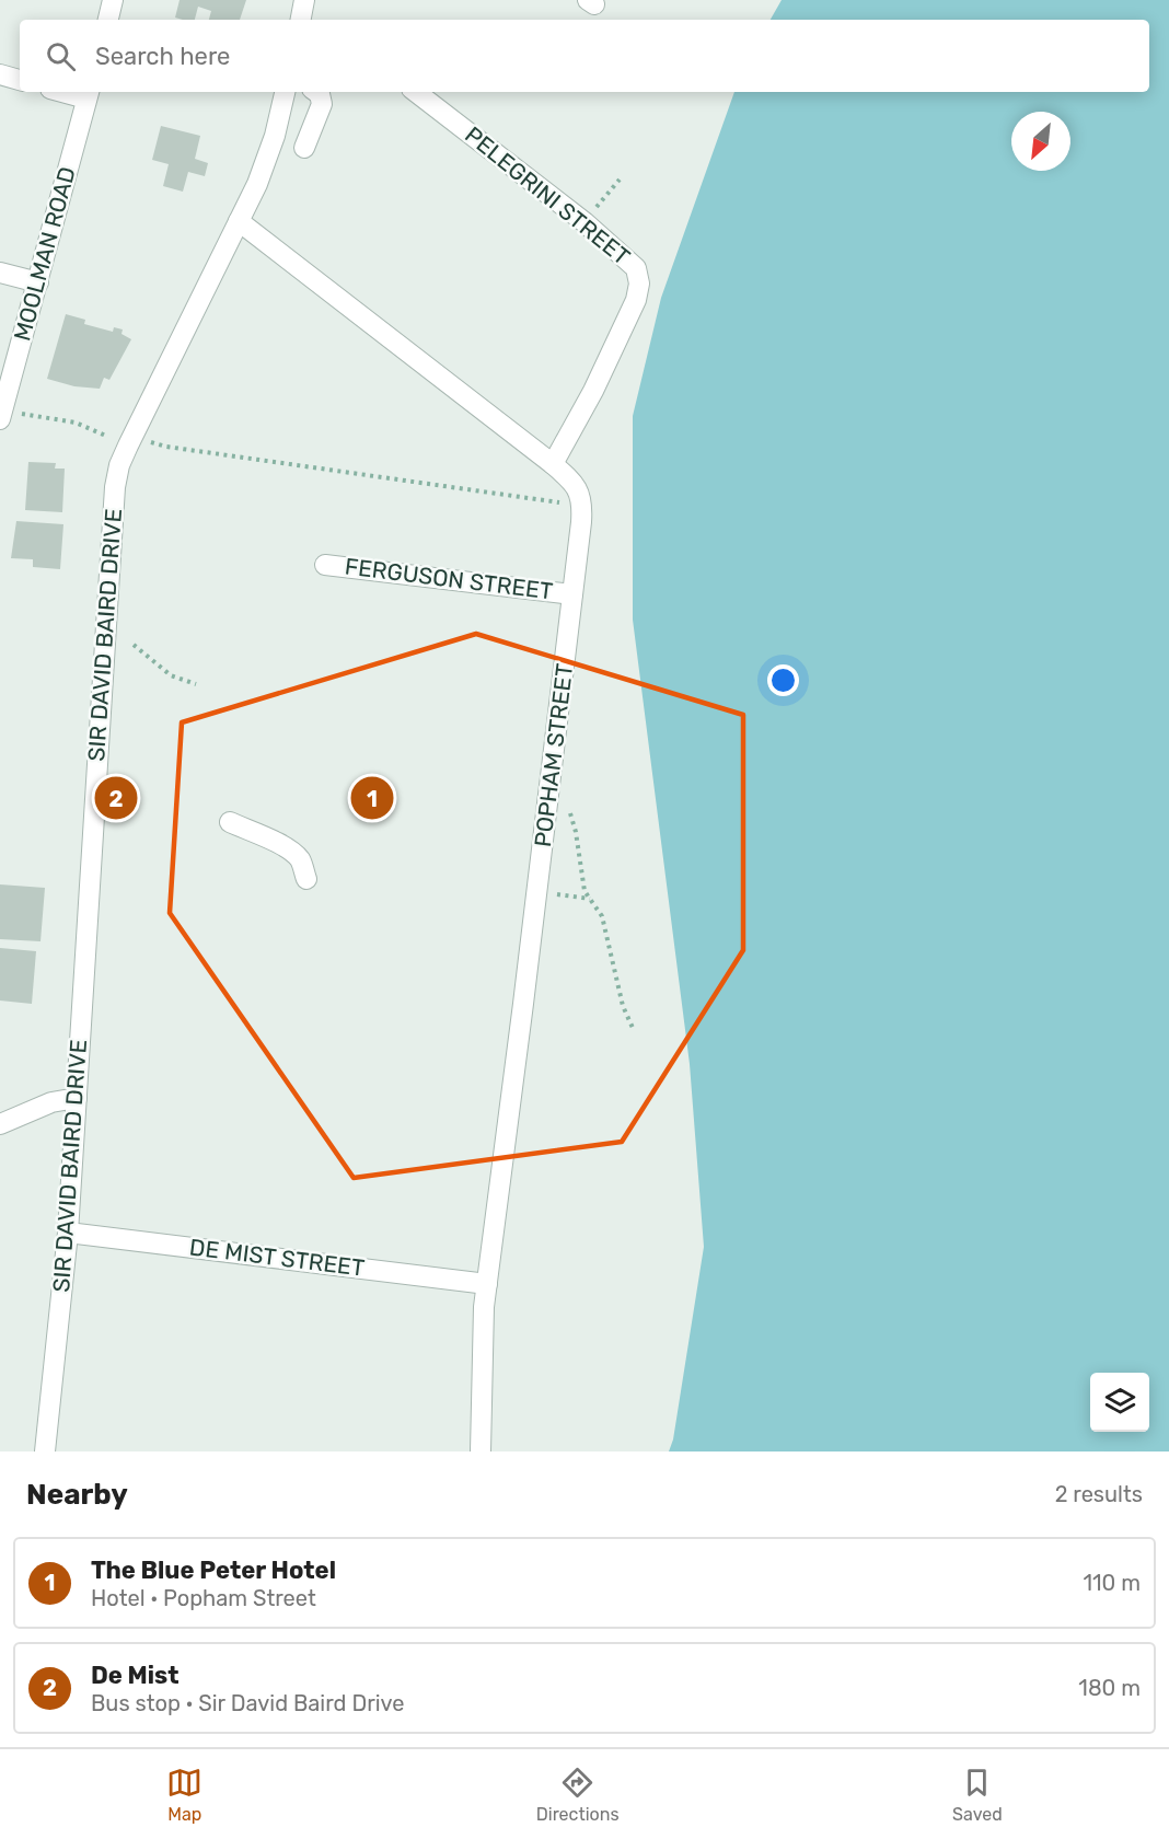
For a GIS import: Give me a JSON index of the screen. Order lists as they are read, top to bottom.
{
  "streets": {
    "street": [
      "PELEGRINI STREET",
      "MOOLMAN ROAD",
      "FERGUSON STREET",
      "SIR DAVID BAIRD DRIVE",
      "POPHAM STREET",
      "DE MIST STREET"
    ]
  },
  "crossings": [
    ["FERGUSON STREET", "POPHAM STREET"],
    ["SIR DAVID BAIRD DRIVE", "DE MIST STREET"],
    ["POPHAM STREET", "DE MIST STREET"]
  ],
  "north": "bottom left",
  "page": {
    "search": "Search here",
    "pins": ["1", "2"],
    "heading": ["Nearby", "2 results"],
    "list": [
      {
        "mark": "1",
        "name": "The Blue Peter Hotel",
        "note": "Hotel · Popham Street",
        "value": "110 m"
      },
      {
        "mark": "2",
        "name": "De Mist",
        "note": "Bus stop · Sir David Baird Drive",
        "value": "180 m"
      }
    ],
    "nav": ["Map", "Directions", "Saved"]
  }
}
